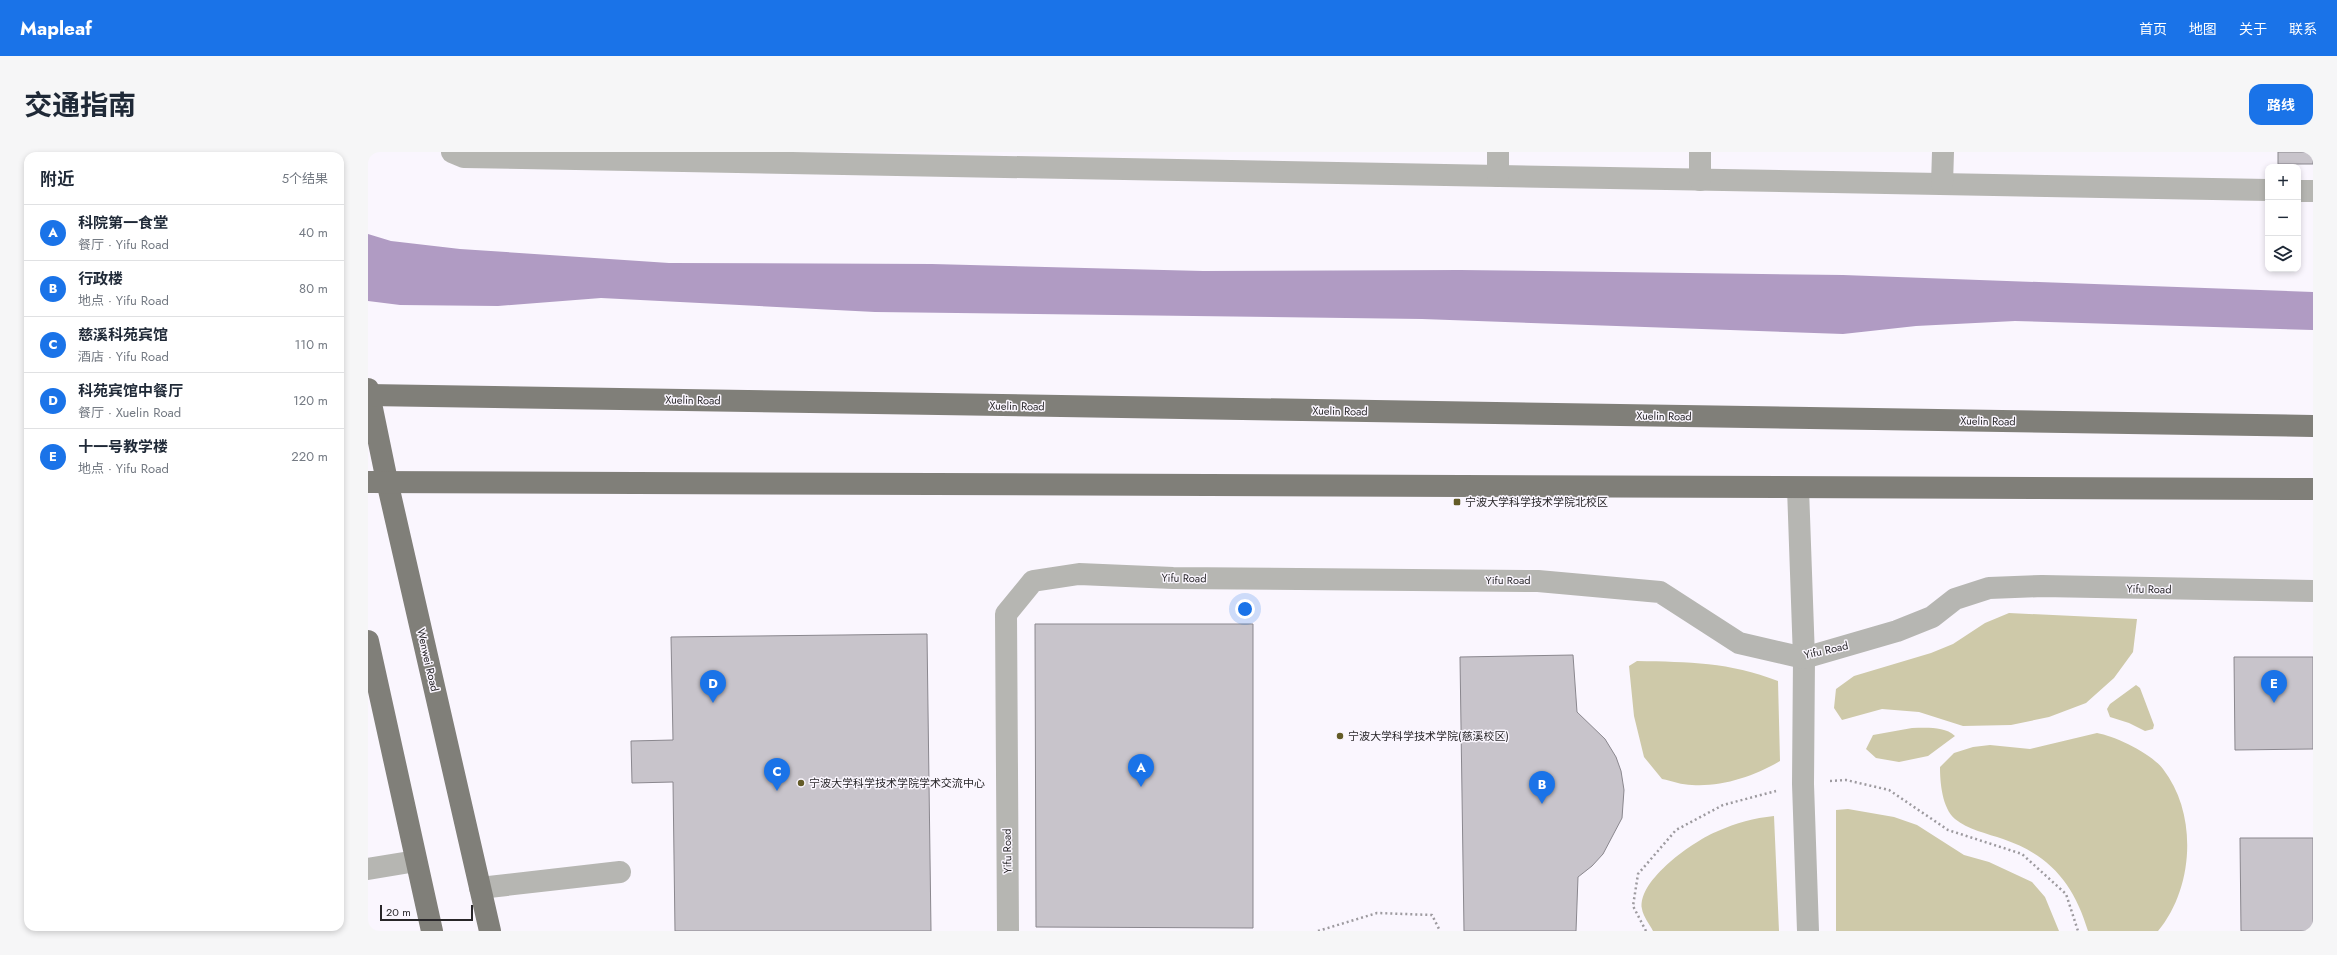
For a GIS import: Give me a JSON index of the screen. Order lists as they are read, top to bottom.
{
  "streets": {
    "main road": ["Xuelin Road", "Wenwei Road"],
    "street": ["Yifu Road"]
  },
  "crossings": [
    ["Xuelin Road", "Wenwei Road"]
  ],
  "places": {
    "transit": ["宁波大学科学技术学院北校区"],
    "other": ["宁波大学科学技术学院(慈溪校区)", "宁波大学科学技术学院学术交流中心"]
  },
  "scale_bar": "20 m",
  "page": {
    "header": "Mapleaf",
    "nav": [
      "首页",
      "地图",
      "关于",
      "联系"
    ],
    "title": "交通指南",
    "buttons": "路线",
    "heading": ["附近", "5个结果"],
    "map_buttons": ["+", "−"],
    "list": [
      {
        "mark": "A",
        "name": "科院第一食堂",
        "note": "餐厅 · Yifu Road",
        "value": "40 m"
      },
      {
        "mark": "B",
        "name": "行政楼",
        "note": "地点 · Yifu Road",
        "value": "80 m"
      },
      {
        "mark": "C",
        "name": "慈溪科苑宾馆",
        "note": "酒店 · Yifu Road",
        "value": "110 m"
      },
      {
        "mark": "D",
        "name": "科苑宾馆中餐厅",
        "note": "餐厅 · Xuelin Road",
        "value": "120 m"
      },
      {
        "mark": "E",
        "name": "十一号教学楼",
        "note": "地点 · Yifu Road",
        "value": "220 m"
      }
    ],
    "pins": [
      "D",
      "E",
      "A",
      "C",
      "B"
    ],
    "scale": "20 m"
  }
}
